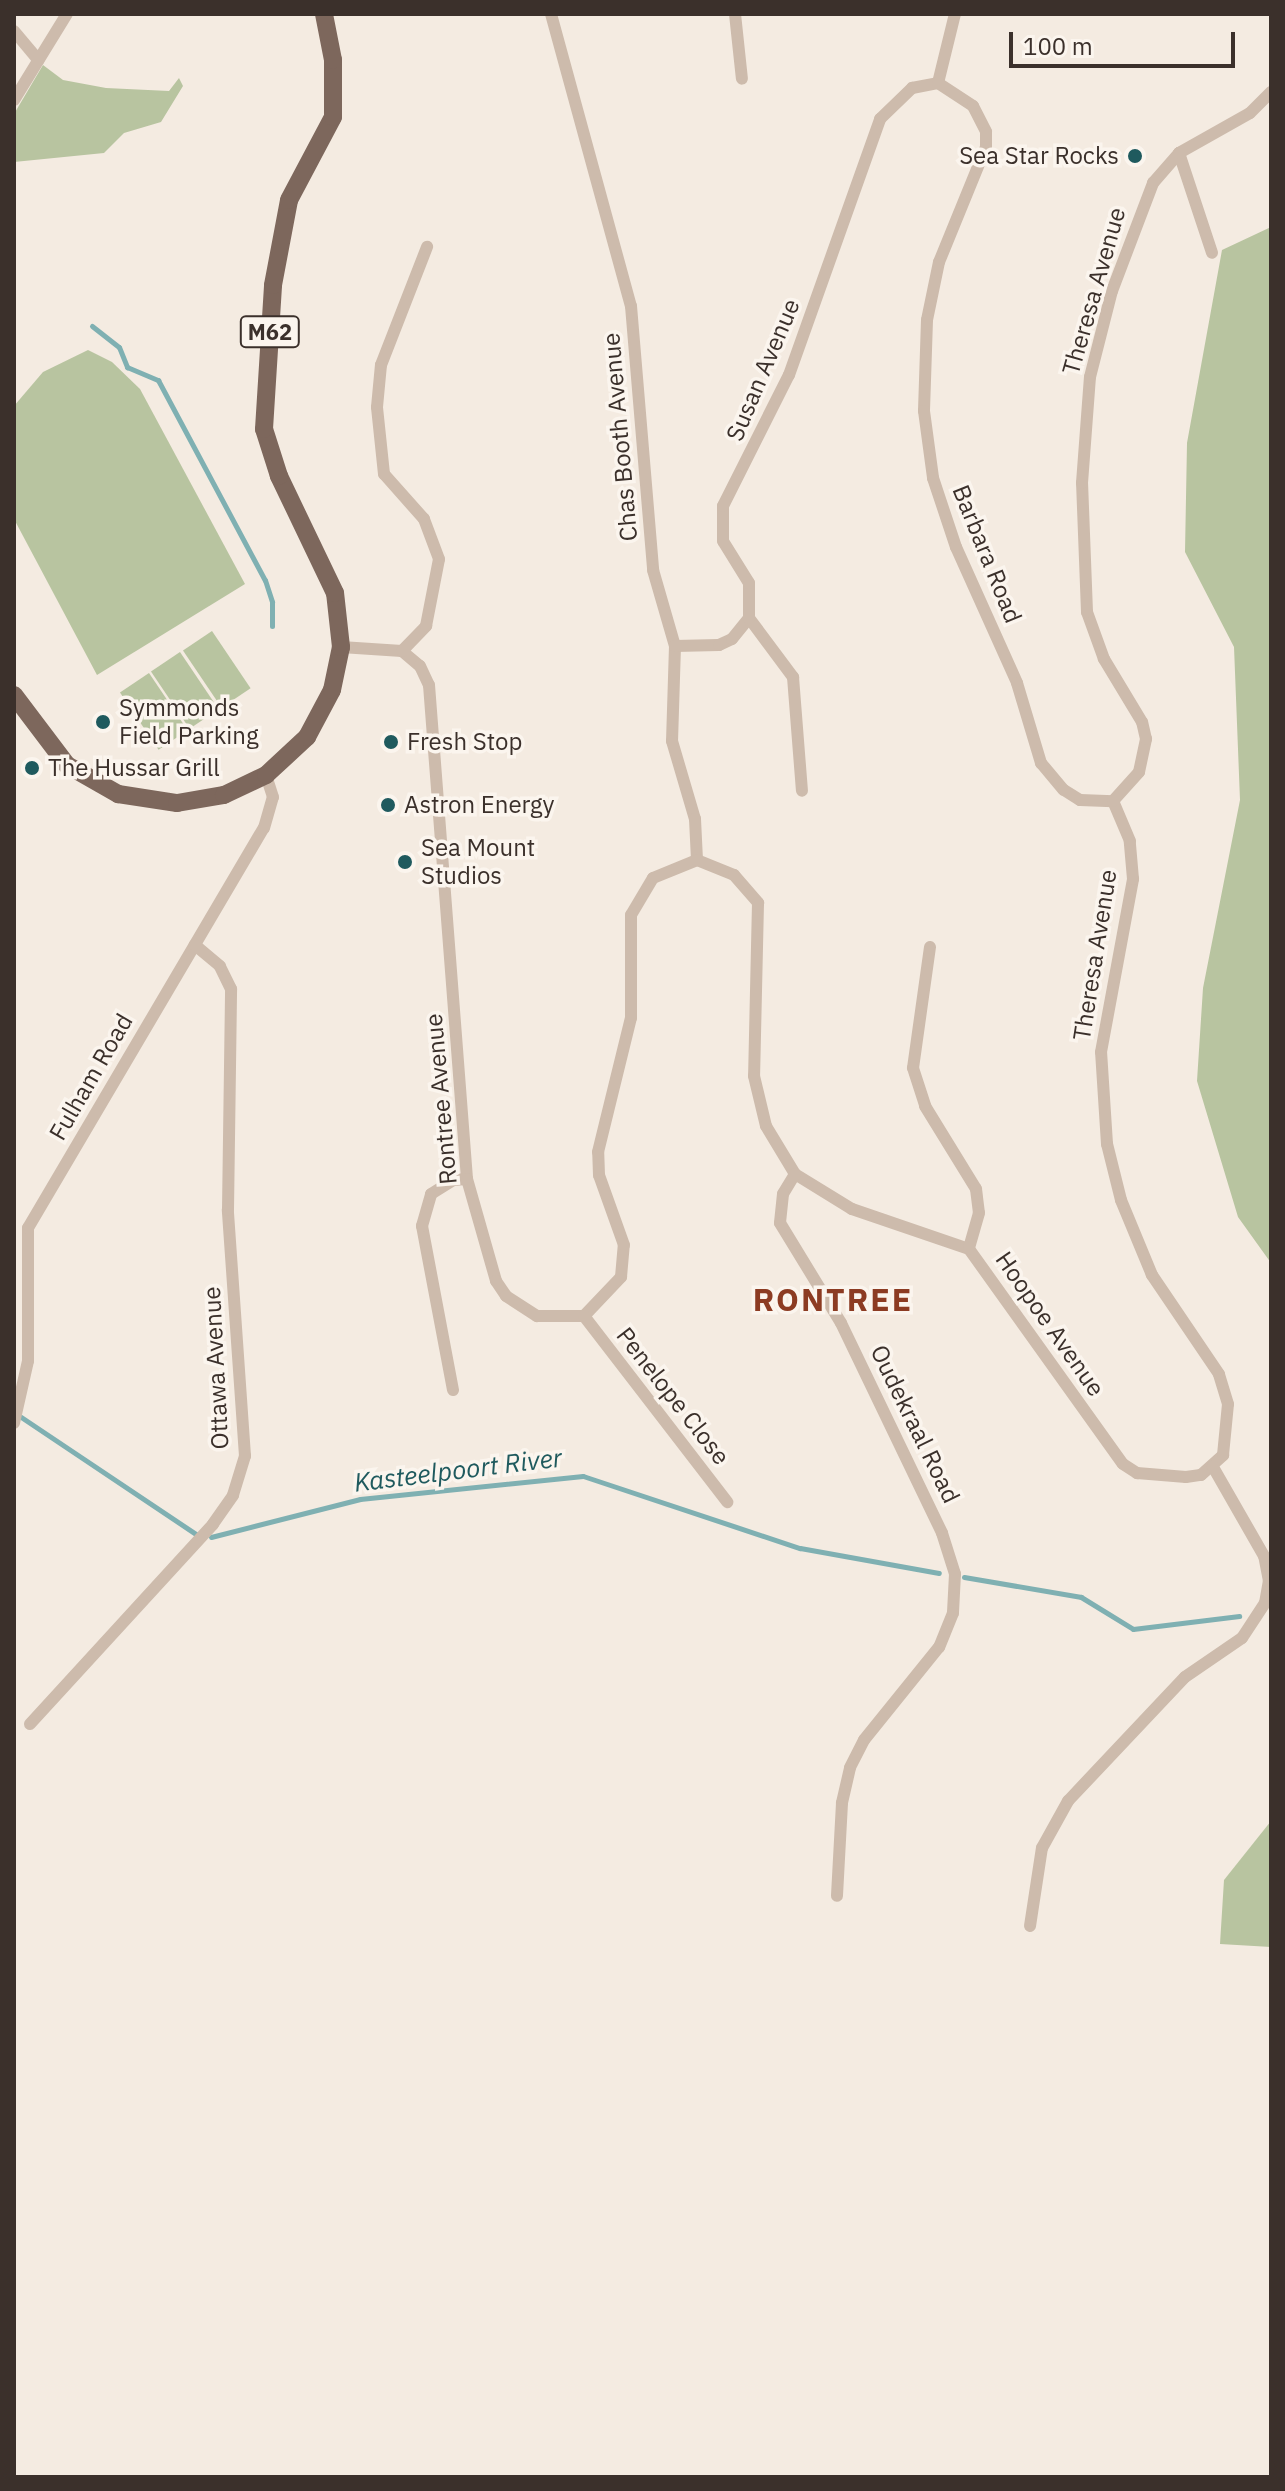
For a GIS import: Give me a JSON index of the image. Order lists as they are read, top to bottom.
{
  "streets": {
    "main road": ["M62"],
    "street": [
      "Theresa Avenue",
      "Susan Avenue",
      "Chas Booth Avenue",
      "Barbara Road",
      "Fulham Road",
      "Rontree Avenue",
      "Hoopoe Avenue",
      "Ottawa Avenue",
      "Penelope Close",
      "Oudekraal Road"
    ]
  },
  "crossings": [
    ["Theresa Avenue", "Barbara Road"],
    ["Theresa Avenue", "Hoopoe Avenue"],
    ["M62", "Fulham Road"],
    ["Susan Avenue", "Barbara Road"],
    ["Fulham Road", "Ottawa Avenue"],
    ["Rontree Avenue", "Penelope Close"],
    ["Hoopoe Avenue", "Oudekraal Road"]
  ],
  "districts": ["RONTREE"],
  "water": ["Kasteelpoort River"],
  "places": [
    "Sea Star Rocks",
    "Symmonds Field Parking",
    "Fresh Stop",
    "The Hussar Grill",
    "Astron Energy",
    "Sea Mount Studios"
  ],
  "scale_bar": "100 m"
}
